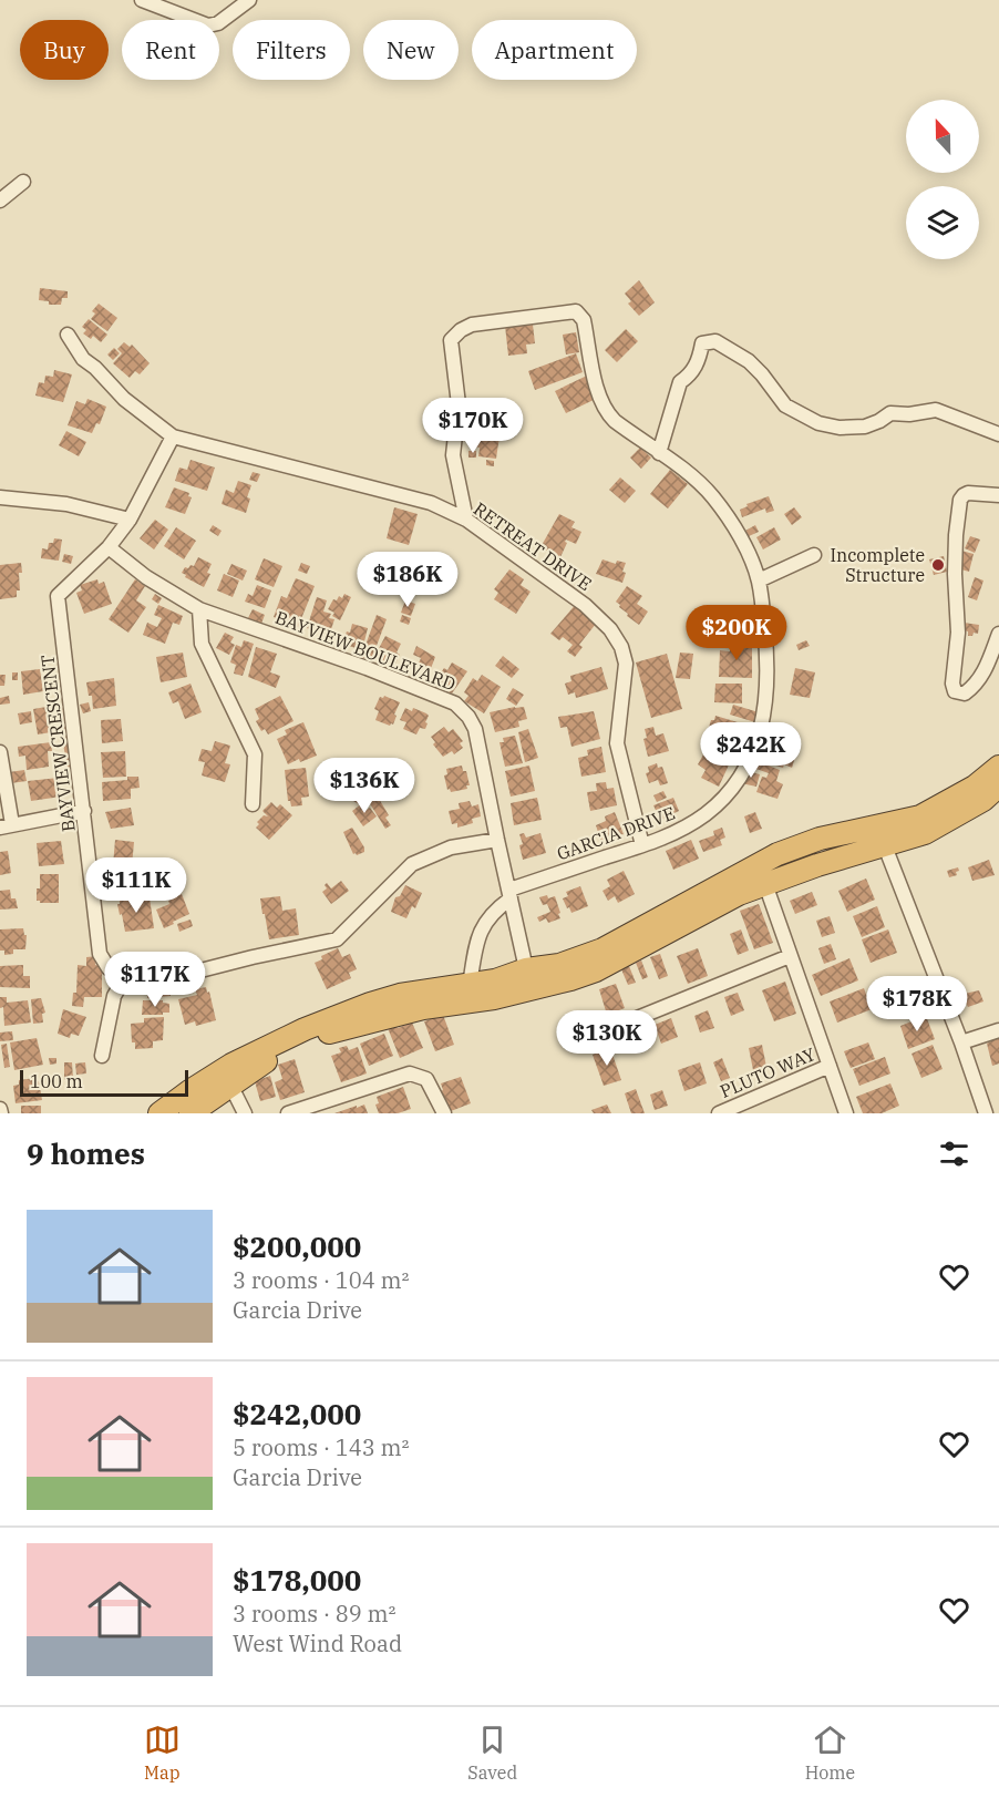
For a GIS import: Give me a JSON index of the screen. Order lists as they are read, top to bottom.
{
  "streets": {
    "street": [
      "RETREAT DRIVE",
      "BAYVIEW BOULEVARD",
      "BAYVIEW CRESCENT",
      "GARCIA DRIVE",
      "PLUTO WAY"
    ]
  },
  "crossings": [
    ["RETREAT DRIVE", "BAYVIEW CRESCENT"],
    ["RETREAT DRIVE", "GARCIA DRIVE"],
    ["BAYVIEW BOULEVARD", "BAYVIEW CRESCENT"],
    ["BAYVIEW BOULEVARD", "GARCIA DRIVE"]
  ],
  "places": ["Incomplete Structure"],
  "scale_bar": "100 m",
  "north": "top",
  "page": {
    "chip": [
      "Buy",
      "Rent",
      "Filters",
      "New",
      "Apartment"
    ],
    "price": [
      "$170K",
      "$186K",
      "$200K",
      "$242K",
      "$136K",
      "$111K",
      "$117K",
      "$178K",
      "$130K"
    ],
    "scale": "100 m",
    "heading": "9 homes",
    "list": [
      {
        "name": "$200,000",
        "note": "3 rooms · 104 m² · Garcia Drive"
      },
      {
        "name": "$242,000",
        "note": "5 rooms · 143 m² · Garcia Drive"
      },
      {
        "name": "$178,000",
        "note": "3 rooms · 89 m² · West Wind Road"
      }
    ],
    "tabs": ["Map", "Saved", "Home"]
  }
}
